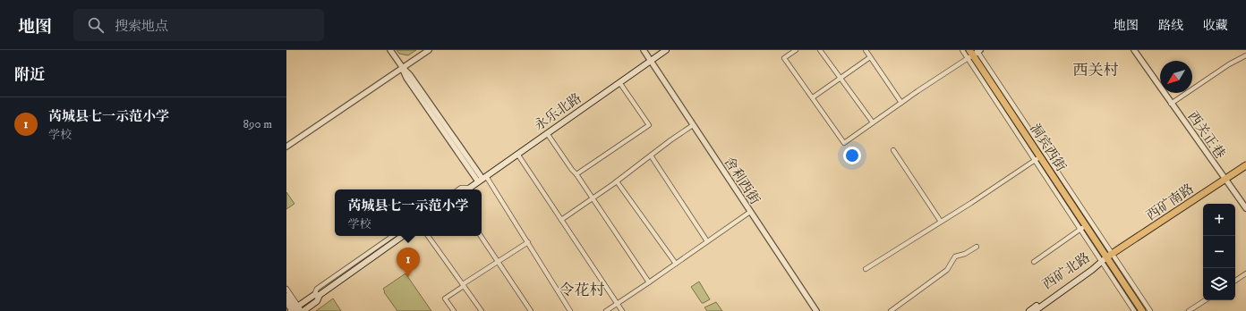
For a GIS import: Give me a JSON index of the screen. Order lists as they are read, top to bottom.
{
  "streets": {
    "main road": [
      "永乐北路",
      "洞宾西街",
      "西矿南路",
      "西矿北路"
    ],
    "street": ["西关正巷", "舍利西街"]
  },
  "crossings": [
    ["永乐北路", "舍利西街"],
    ["西关正巷", "西矿南路"],
    ["洞宾西街", "西矿南路"],
    ["洞宾西街", "西矿北路"],
    ["西矿南路", "西矿北路"]
  ],
  "districts": ["西关村", "令花村"],
  "north": "bottom left",
  "page": {
    "header": "地图",
    "search": "搜索地点",
    "nav": ["地图", "路线", "收藏"],
    "heading": "附近",
    "list": [
      {
        "mark": "1",
        "name": "芮城县七一示范小学",
        "note": "学校",
        "value": "890 m"
      }
    ],
    "popup": ["芮城县七一示范小学", "学校"],
    "map_buttons": ["+", "−"],
    "pins": "1"
  }
}
